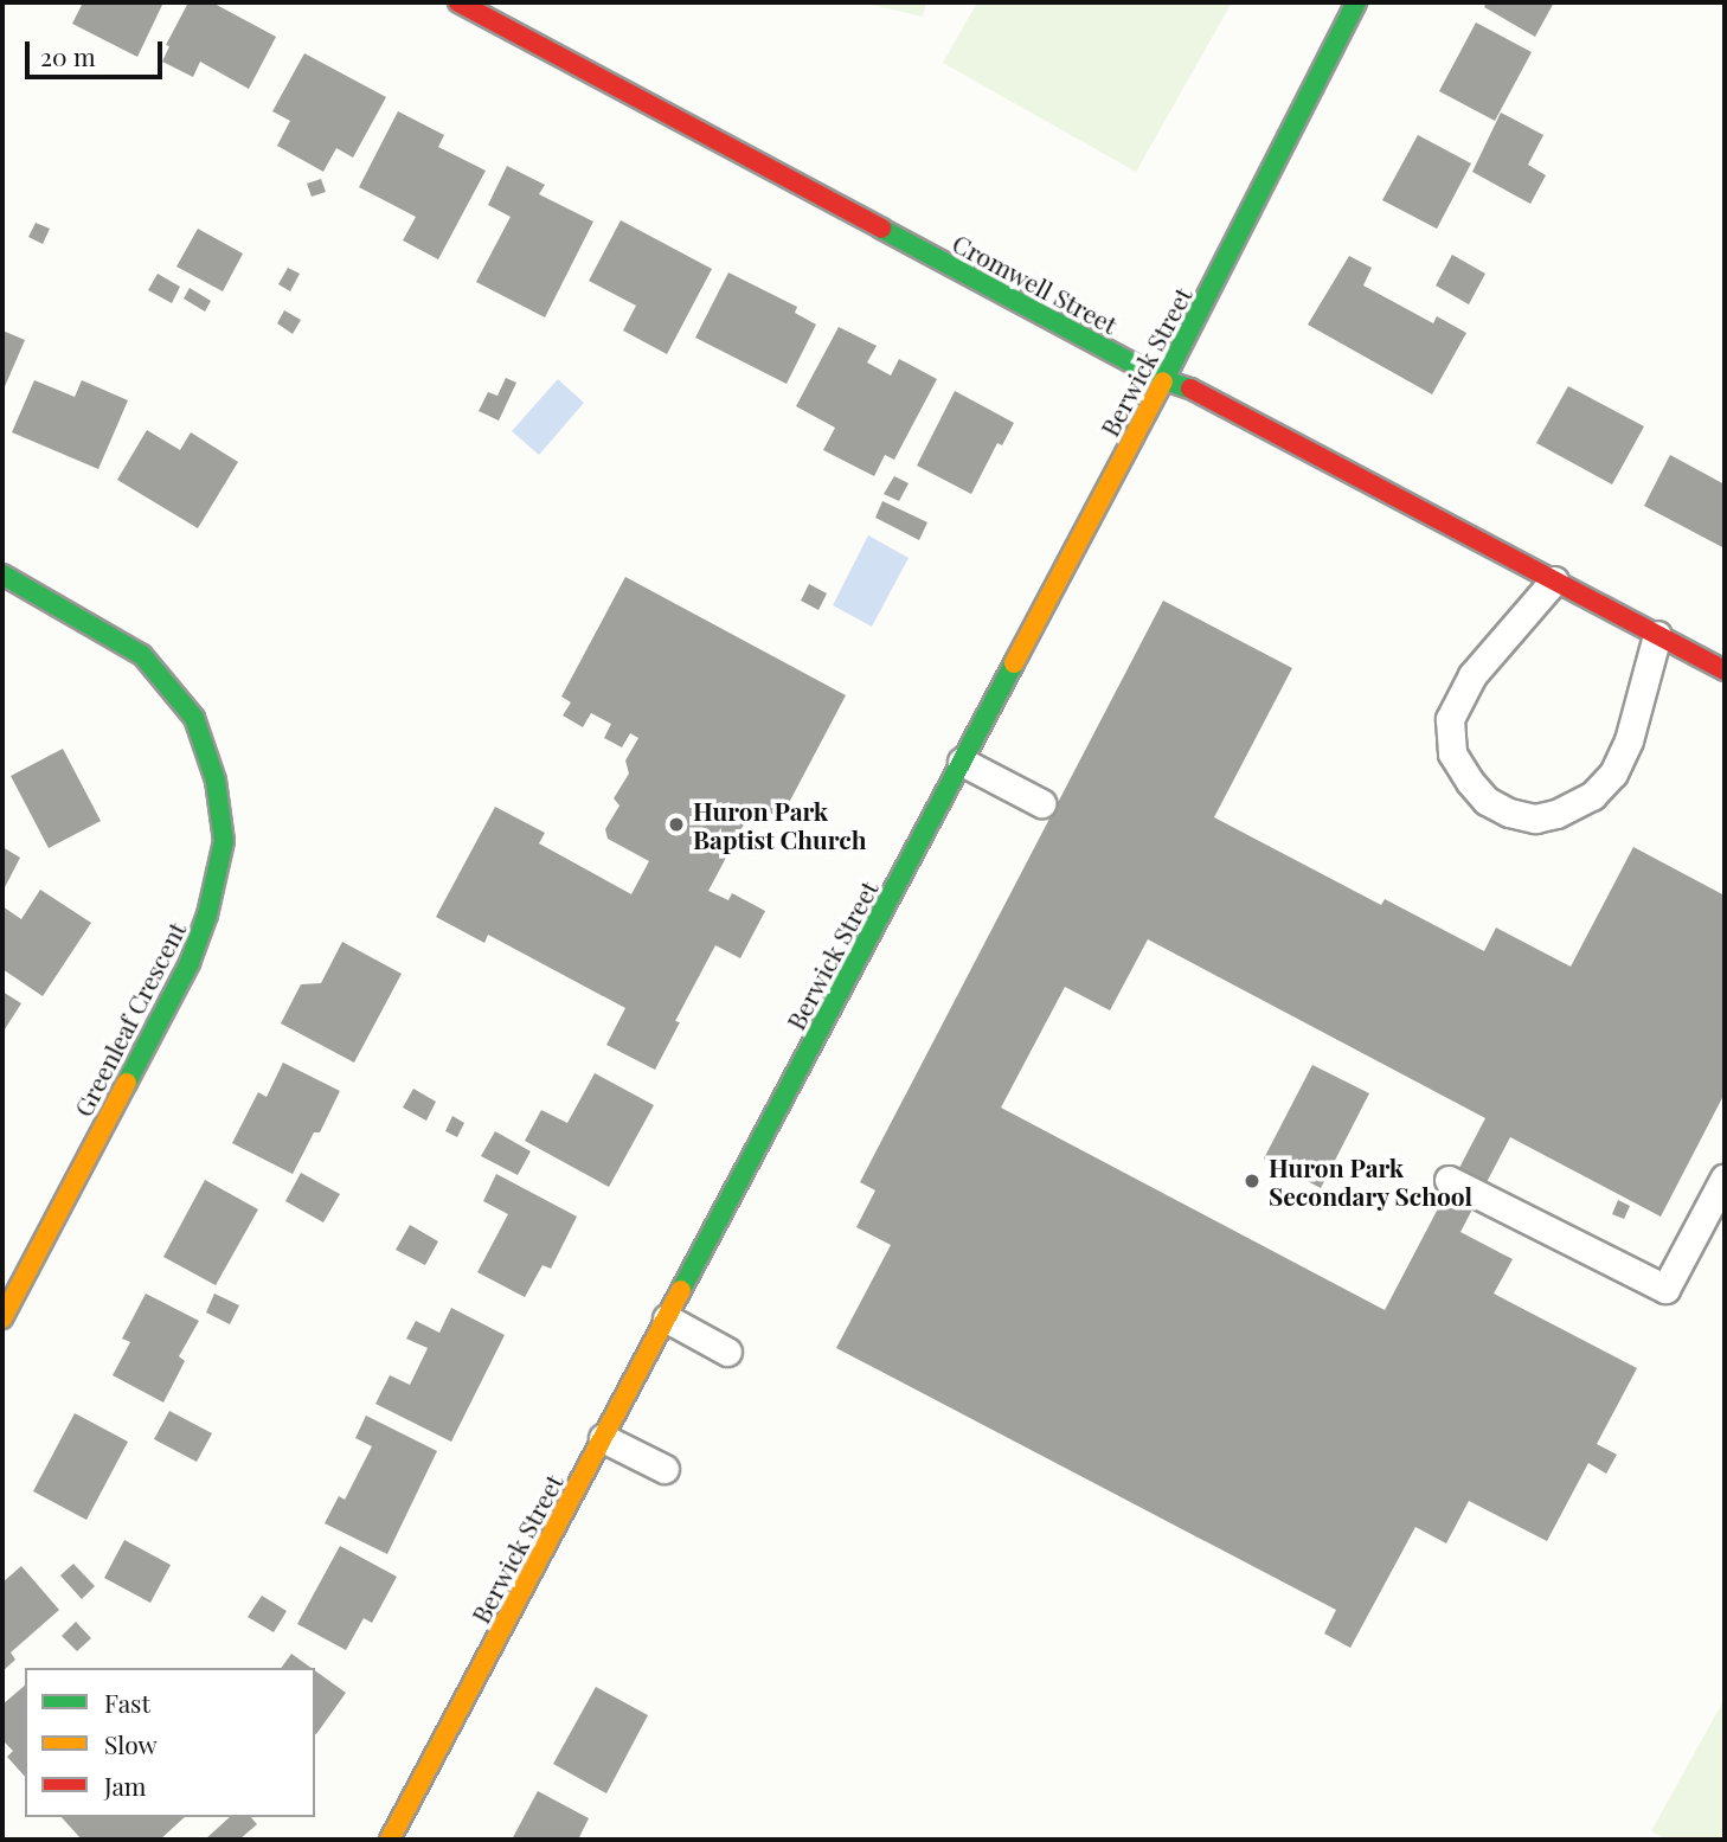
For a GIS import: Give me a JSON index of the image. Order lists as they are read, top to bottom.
{
  "streets": {
    "street": ["Cromwell Street", "Berwick Street", "Greenleaf Crescent"]
  },
  "crossings": [
    ["Cromwell Street", "Berwick Street"]
  ],
  "places": ["Huron Park Baptist Church", "Huron Park Secondary School"],
  "legend": ["Fast", "Slow", "Jam"],
  "scale_bar": "20 m"
}
